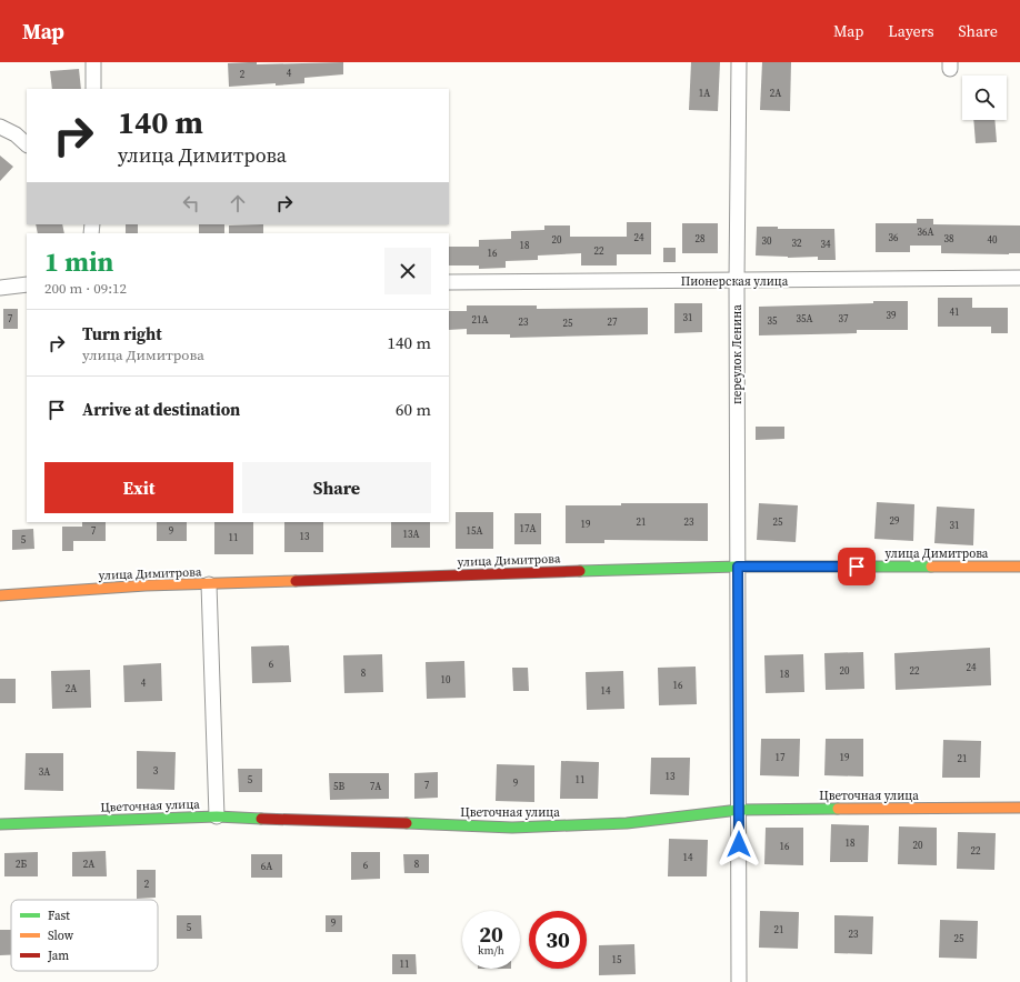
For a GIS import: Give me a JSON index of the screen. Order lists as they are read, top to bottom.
{
  "streets": {
    "street": [
      "Пионерская улица",
      "переулок Ленина",
      "улица Димитрова",
      "Цветочная улица"
    ]
  },
  "crossings": [
    ["Пионерская улица", "переулок Ленина"],
    ["переулок Ленина", "улица Димитрова"],
    ["переулок Ленина", "Цветочная улица"]
  ],
  "house_numbers": [
    "4",
    "2",
    "1А",
    "2А",
    "36А",
    "24",
    "36",
    "28",
    "38",
    "20",
    "40",
    "30",
    "32",
    "34",
    "18",
    "22",
    "16",
    "41",
    "39",
    "31",
    "7",
    "35А",
    "37",
    "21А",
    "35",
    "23",
    "27",
    "25",
    "29",
    "21",
    "23",
    "25",
    "19",
    "31",
    "17А",
    "7",
    "9",
    "15А",
    "13А",
    "13",
    "11",
    "5",
    "6",
    "24",
    "20",
    "22",
    "8",
    "18",
    "10",
    "4",
    "16",
    "2А",
    "14",
    "17",
    "19",
    "21",
    "3",
    "3А",
    "13",
    "5",
    "11",
    "9",
    "7",
    "5В",
    "7А",
    "18",
    "20",
    "16",
    "22",
    "14",
    "2Б",
    "2А",
    "8",
    "6",
    "6А",
    "2",
    "9",
    "5",
    "21",
    "23",
    "25",
    "15",
    "11"
  ],
  "legend": ["Fast", "Slow", "Jam"],
  "page": {
    "header": "Map",
    "nav": ["Map", "Layers", "Share"],
    "turn": ["140 m", "улица Димитрова"],
    "heading": ["1 min", "200 m · 09:12"],
    "list": [
      {
        "name": "Turn right",
        "note": "улица Димитрова",
        "value": "140 m"
      },
      {
        "name": "Arrive at destination",
        "value": "60 m"
      }
    ],
    "buttons": ["Exit", "Share"],
    "speed": "20 km/h",
    "limit": "30"
  }
}
